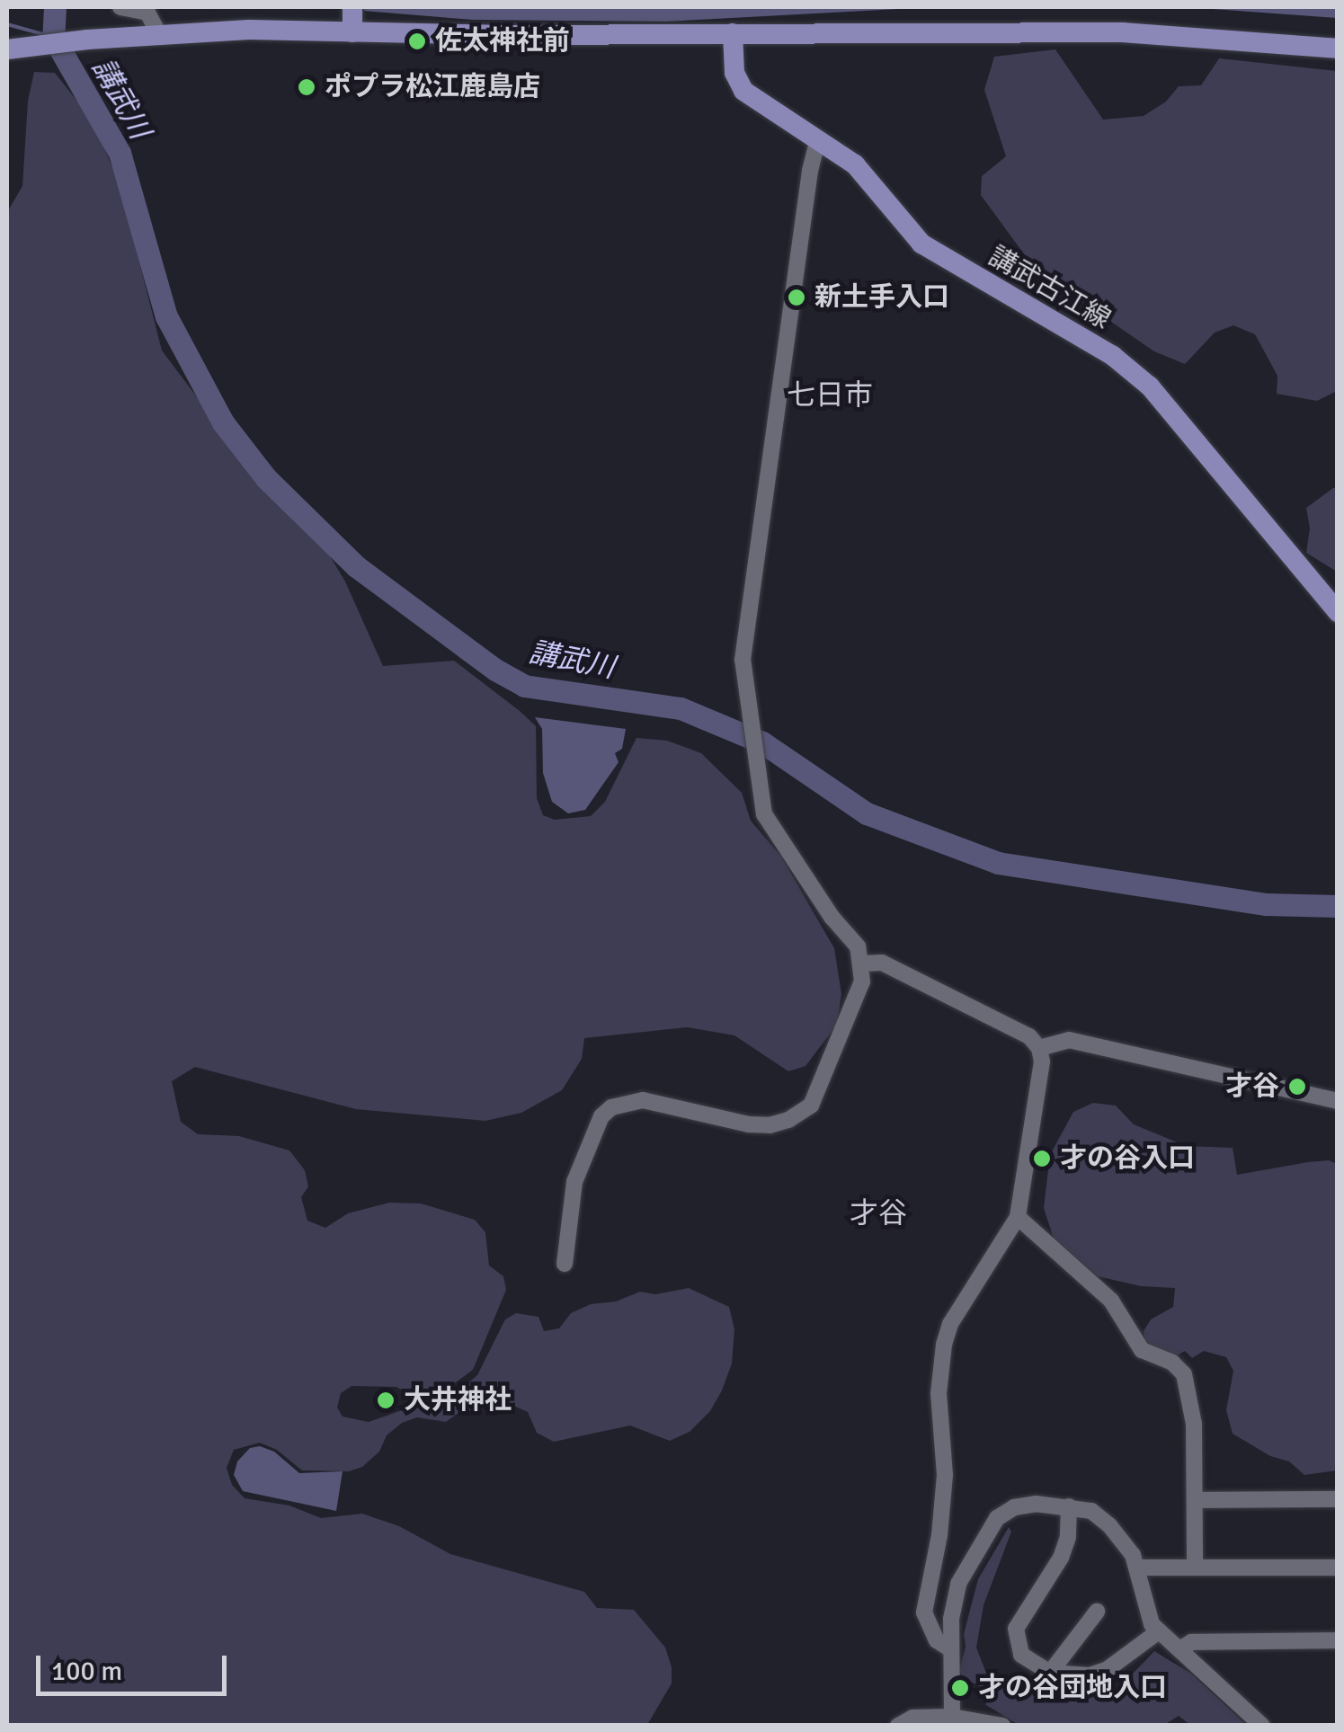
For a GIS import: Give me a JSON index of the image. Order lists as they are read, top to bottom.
{
  "streets": {
    "main road": ["講武古江線"]
  },
  "districts": ["七日市", "才谷"],
  "water": ["講武川"],
  "places": [
    "佐太神社前",
    "ポプラ松江鹿島店",
    "新土手入口",
    "才谷",
    "才の谷入口",
    "大井神社",
    "才の谷団地入口"
  ],
  "scale_bar": "100 m"
}
